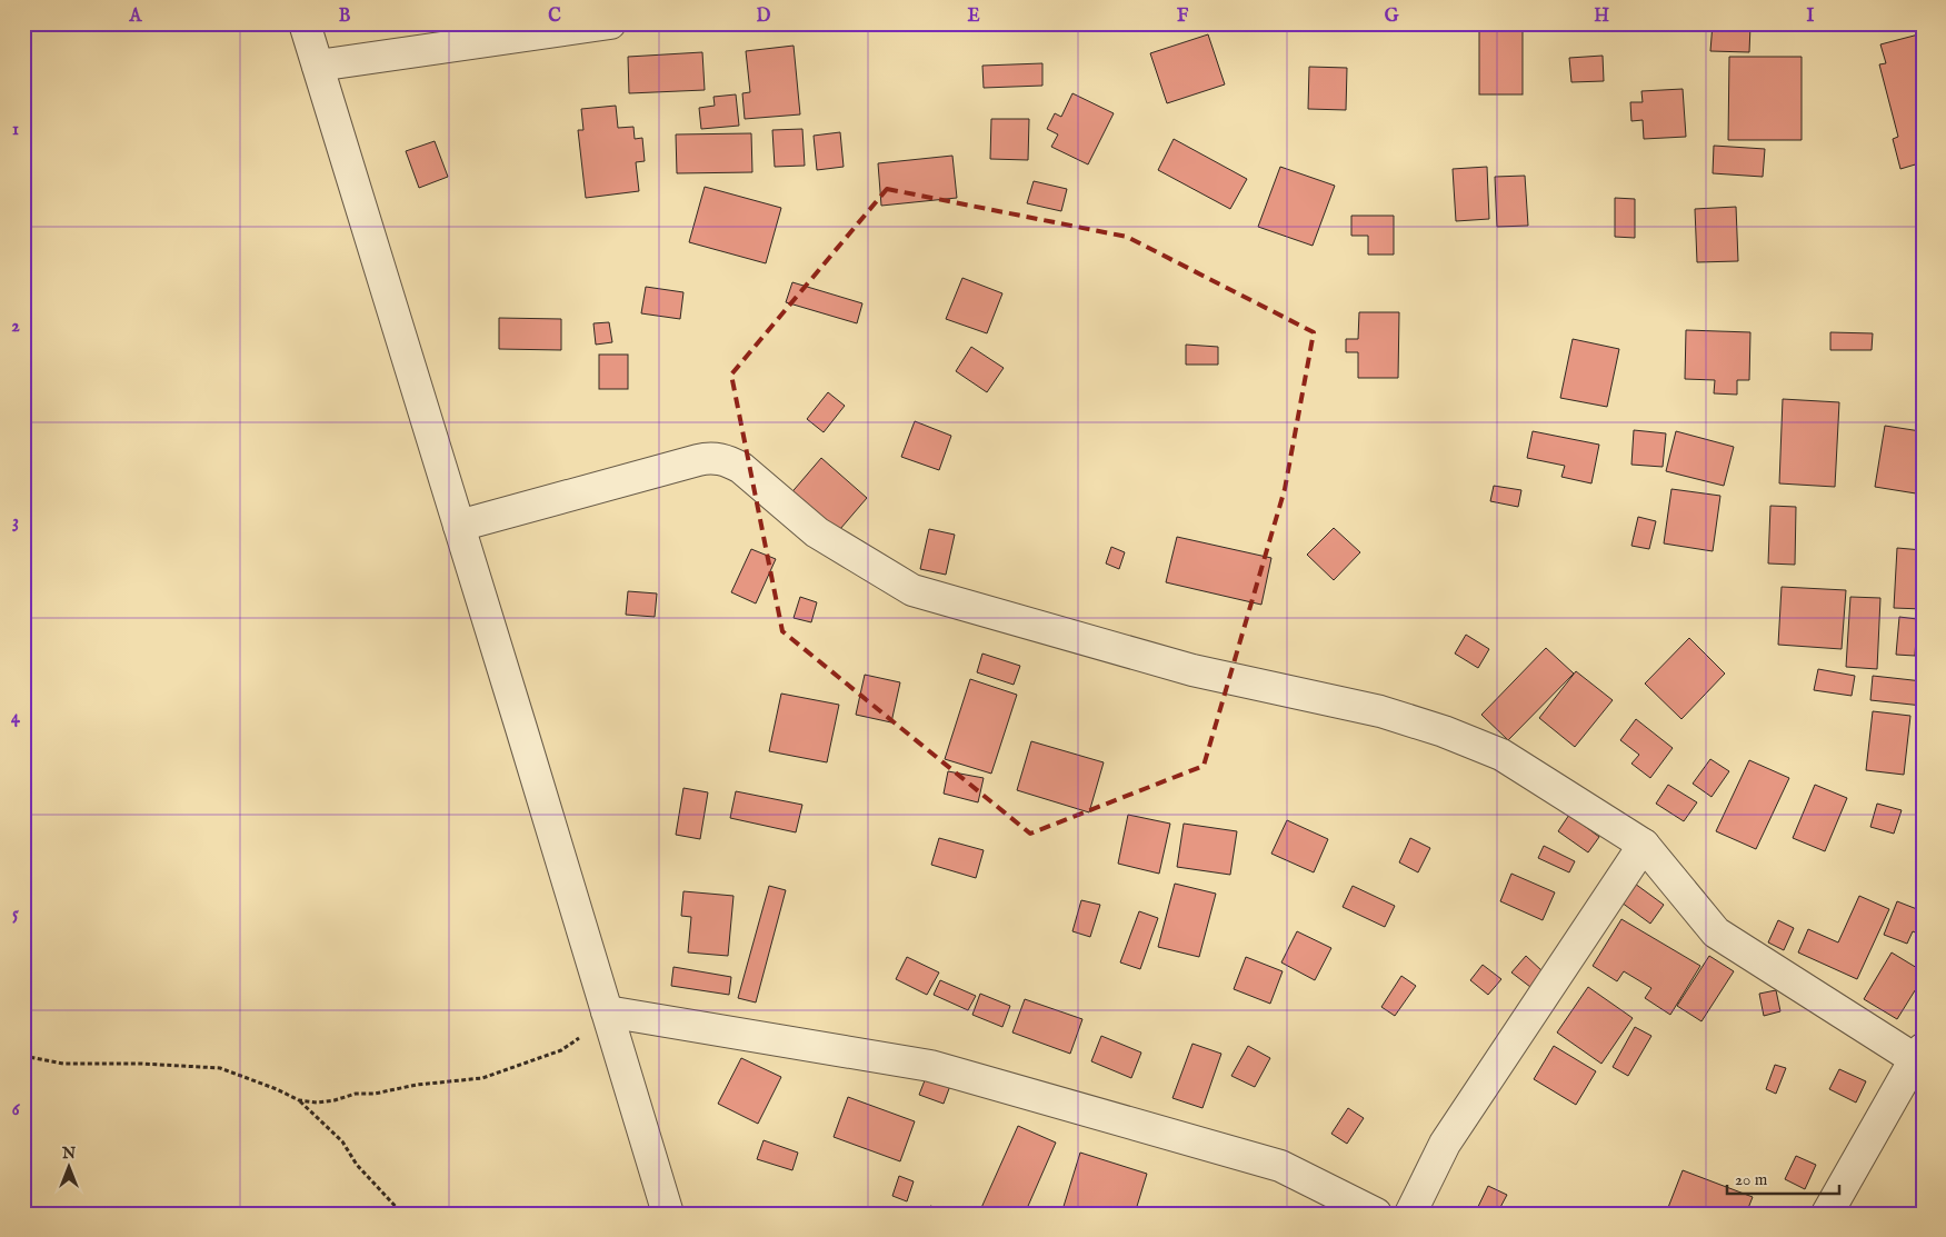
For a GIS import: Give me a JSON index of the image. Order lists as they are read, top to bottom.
{
  "scale_bar": "20 m",
  "north": "top",
  "grid": {
    "columns": [
      "A",
      "B",
      "C",
      "D",
      "E",
      "F",
      "G",
      "H",
      "I"
    ],
    "rows": [
      "1",
      "2",
      "3",
      "4",
      "5",
      "6"
    ]
  }
}
